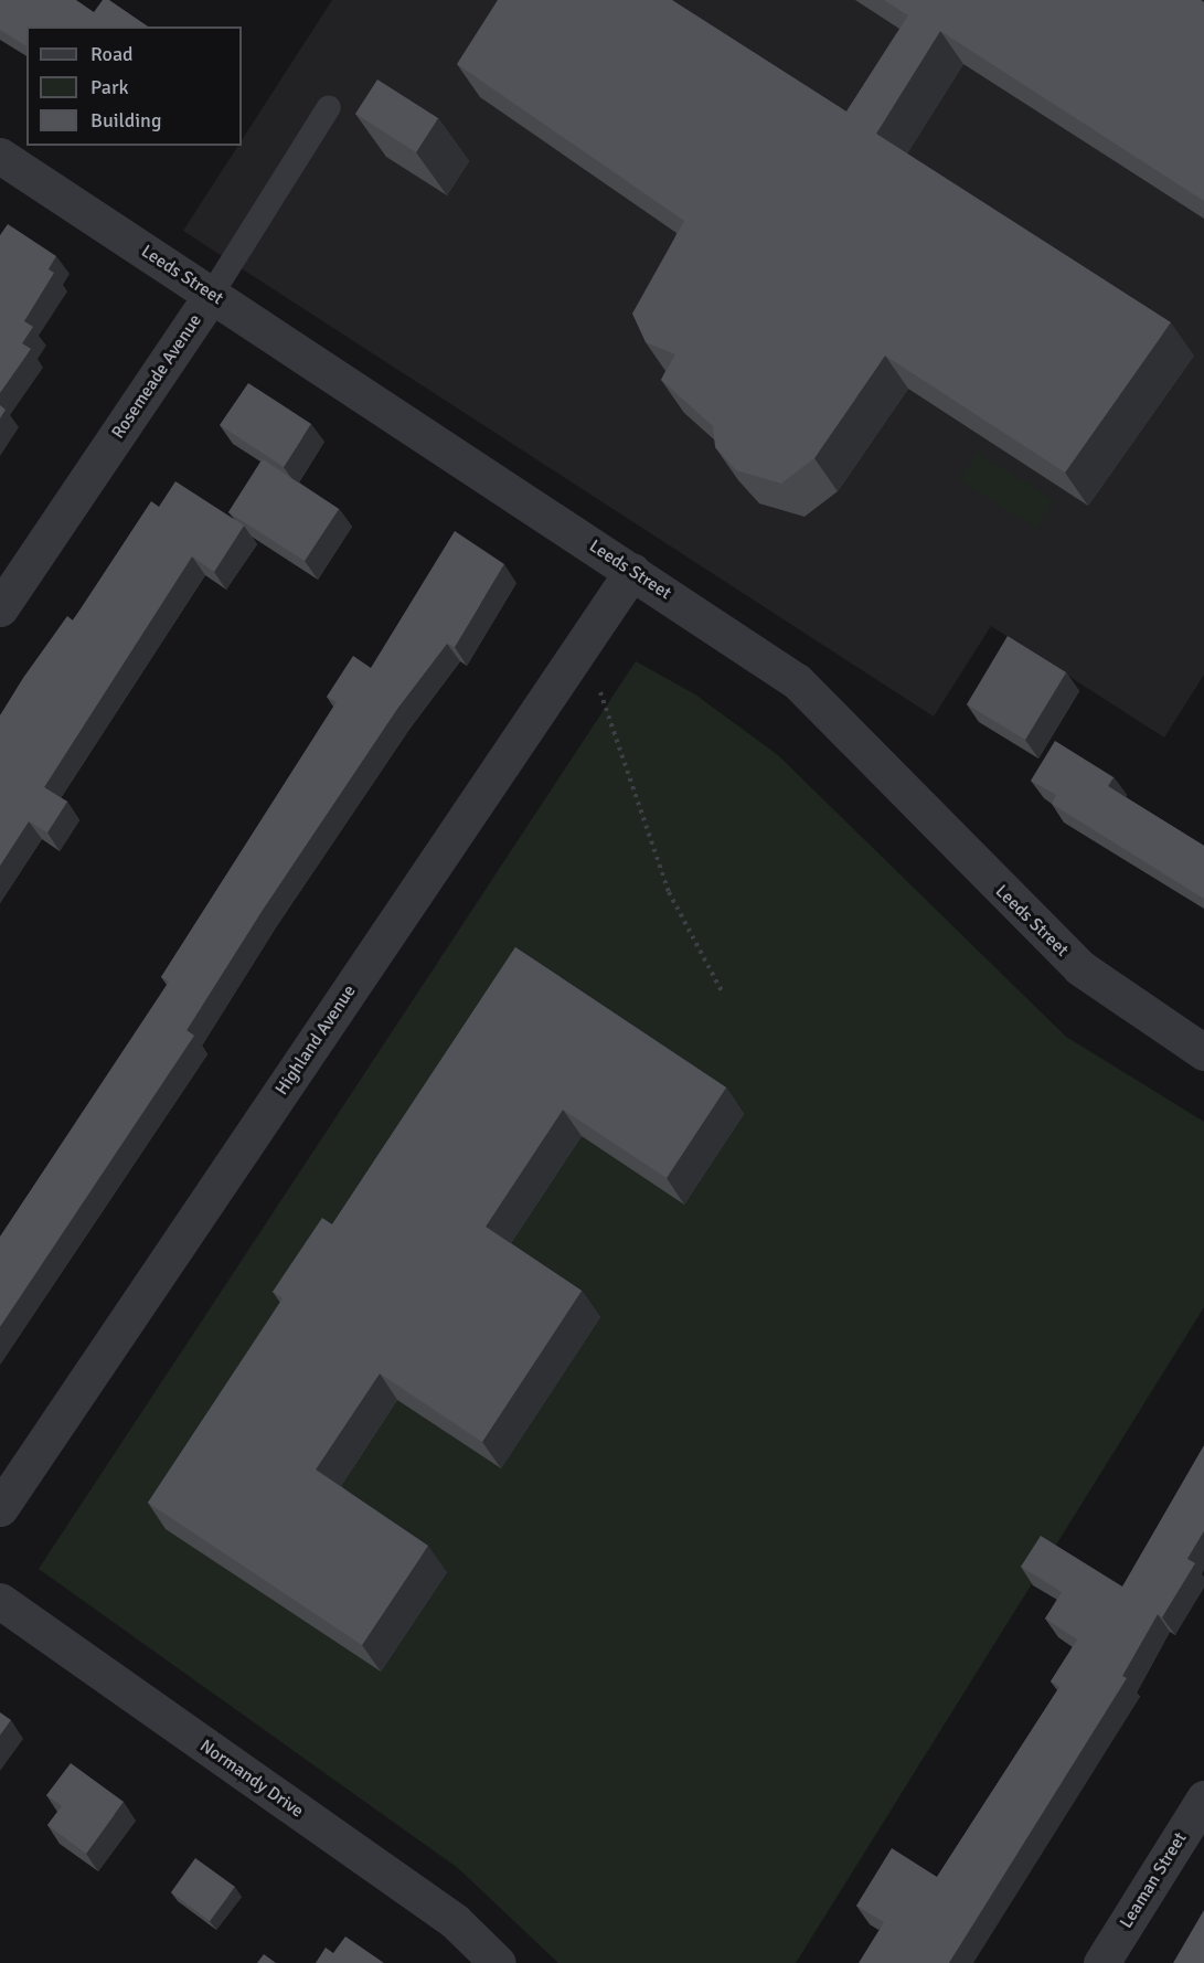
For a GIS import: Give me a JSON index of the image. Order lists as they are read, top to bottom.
{
  "streets": {
    "street": [
      "Leeds Street",
      "Rosemeade Avenue",
      "Highland Avenue",
      "Normandy Drive",
      "Leaman Street"
    ]
  },
  "crossings": [
    ["Leeds Street", "Rosemeade Avenue"],
    ["Leeds Street", "Highland Avenue"]
  ],
  "legend": ["Road", "Park", "Building"]
}
